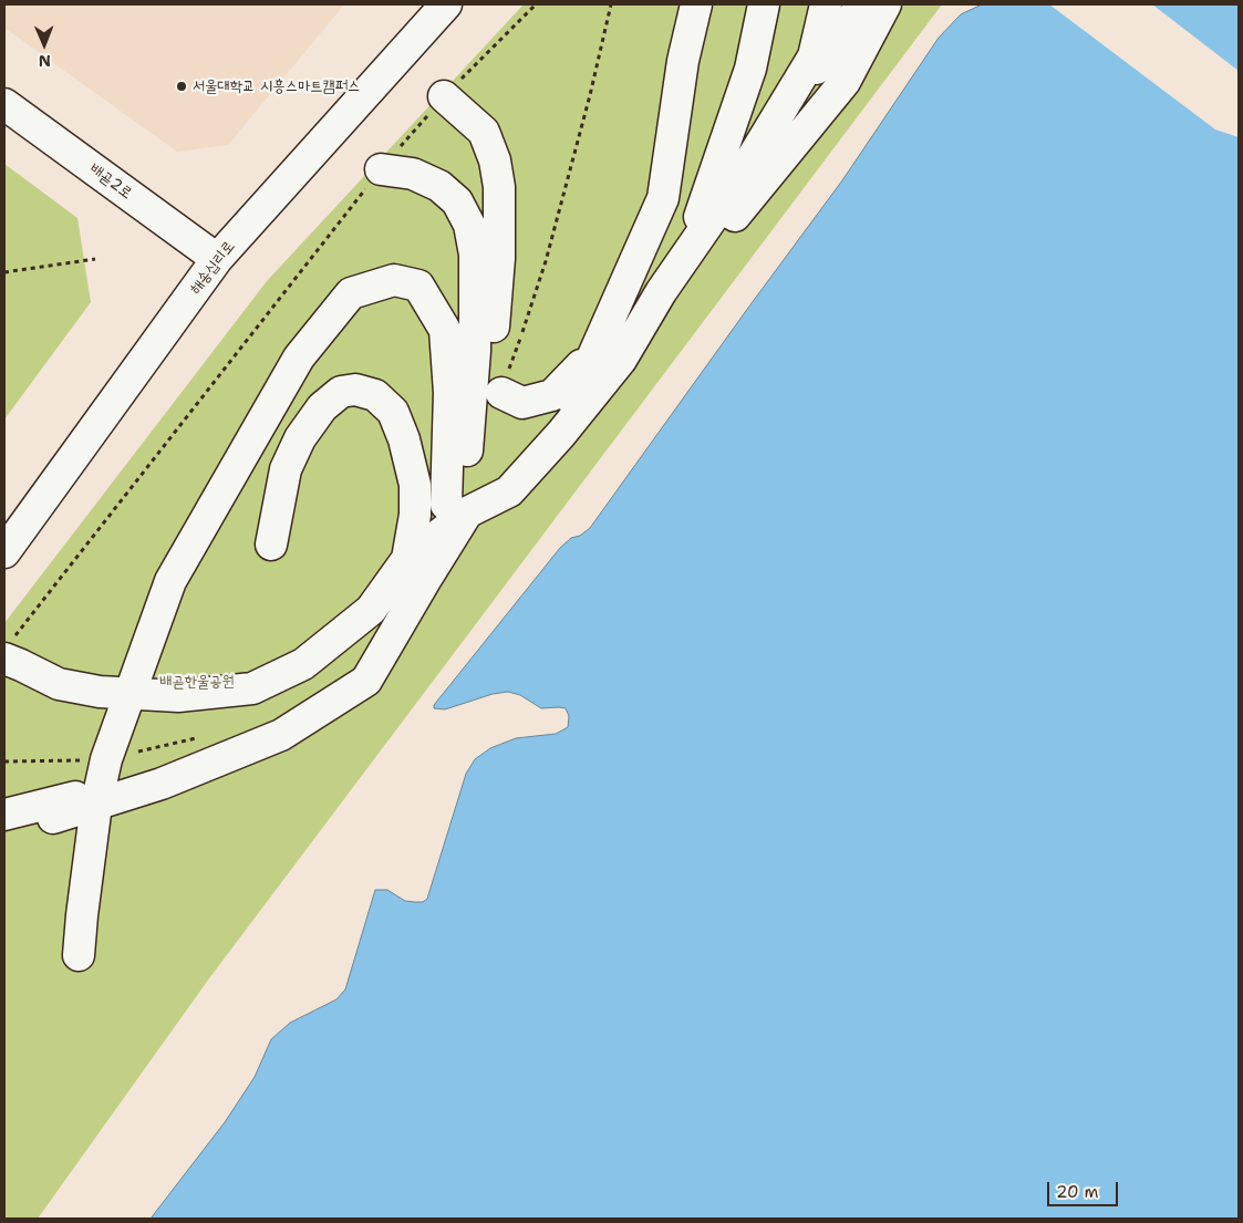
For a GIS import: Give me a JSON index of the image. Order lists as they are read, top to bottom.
{
  "streets": {
    "street": ["배곧2로", "해송십리로"]
  },
  "crossings": [
    ["배곧2로", "해송십리로"]
  ],
  "parks": ["배곧한울공원"],
  "places": ["서울대학교 시흥스마트캠퍼스"],
  "scale_bar": "20 m",
  "north": "bottom"
}
